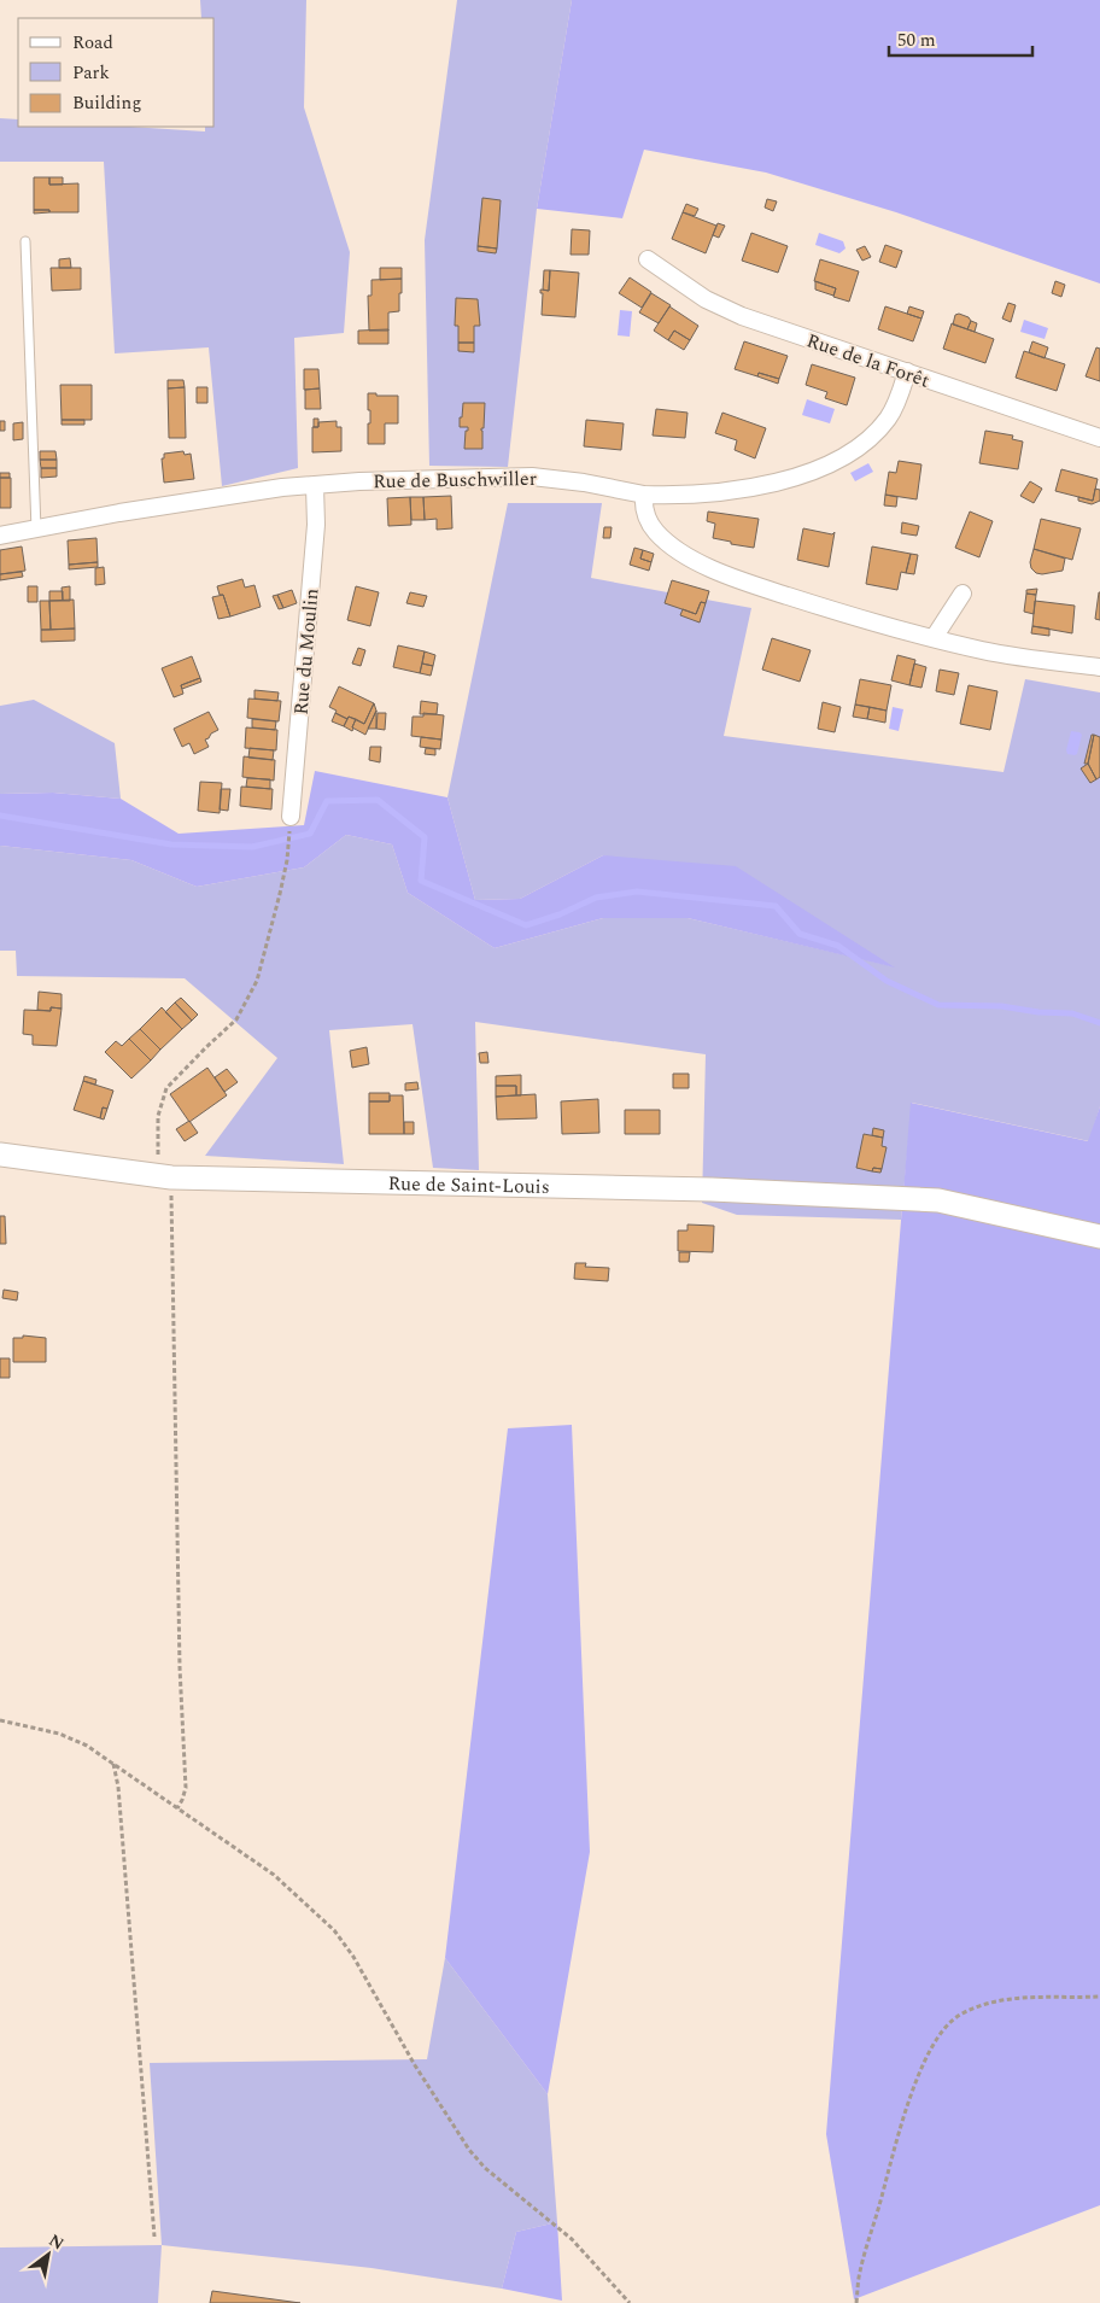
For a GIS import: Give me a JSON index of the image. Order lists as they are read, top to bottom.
{
  "streets": {
    "street": [
      "Rue de la Forêt",
      "Rue de Buschwiller",
      "Rue du Moulin",
      "Rue de Saint-Louis"
    ]
  },
  "crossings": [
    ["Rue de la Forêt", "Rue de Buschwiller"],
    ["Rue de Buschwiller", "Rue du Moulin"]
  ],
  "legend": ["Road", "Park", "Building"],
  "scale_bar": "50 m",
  "north": "top right"
}
